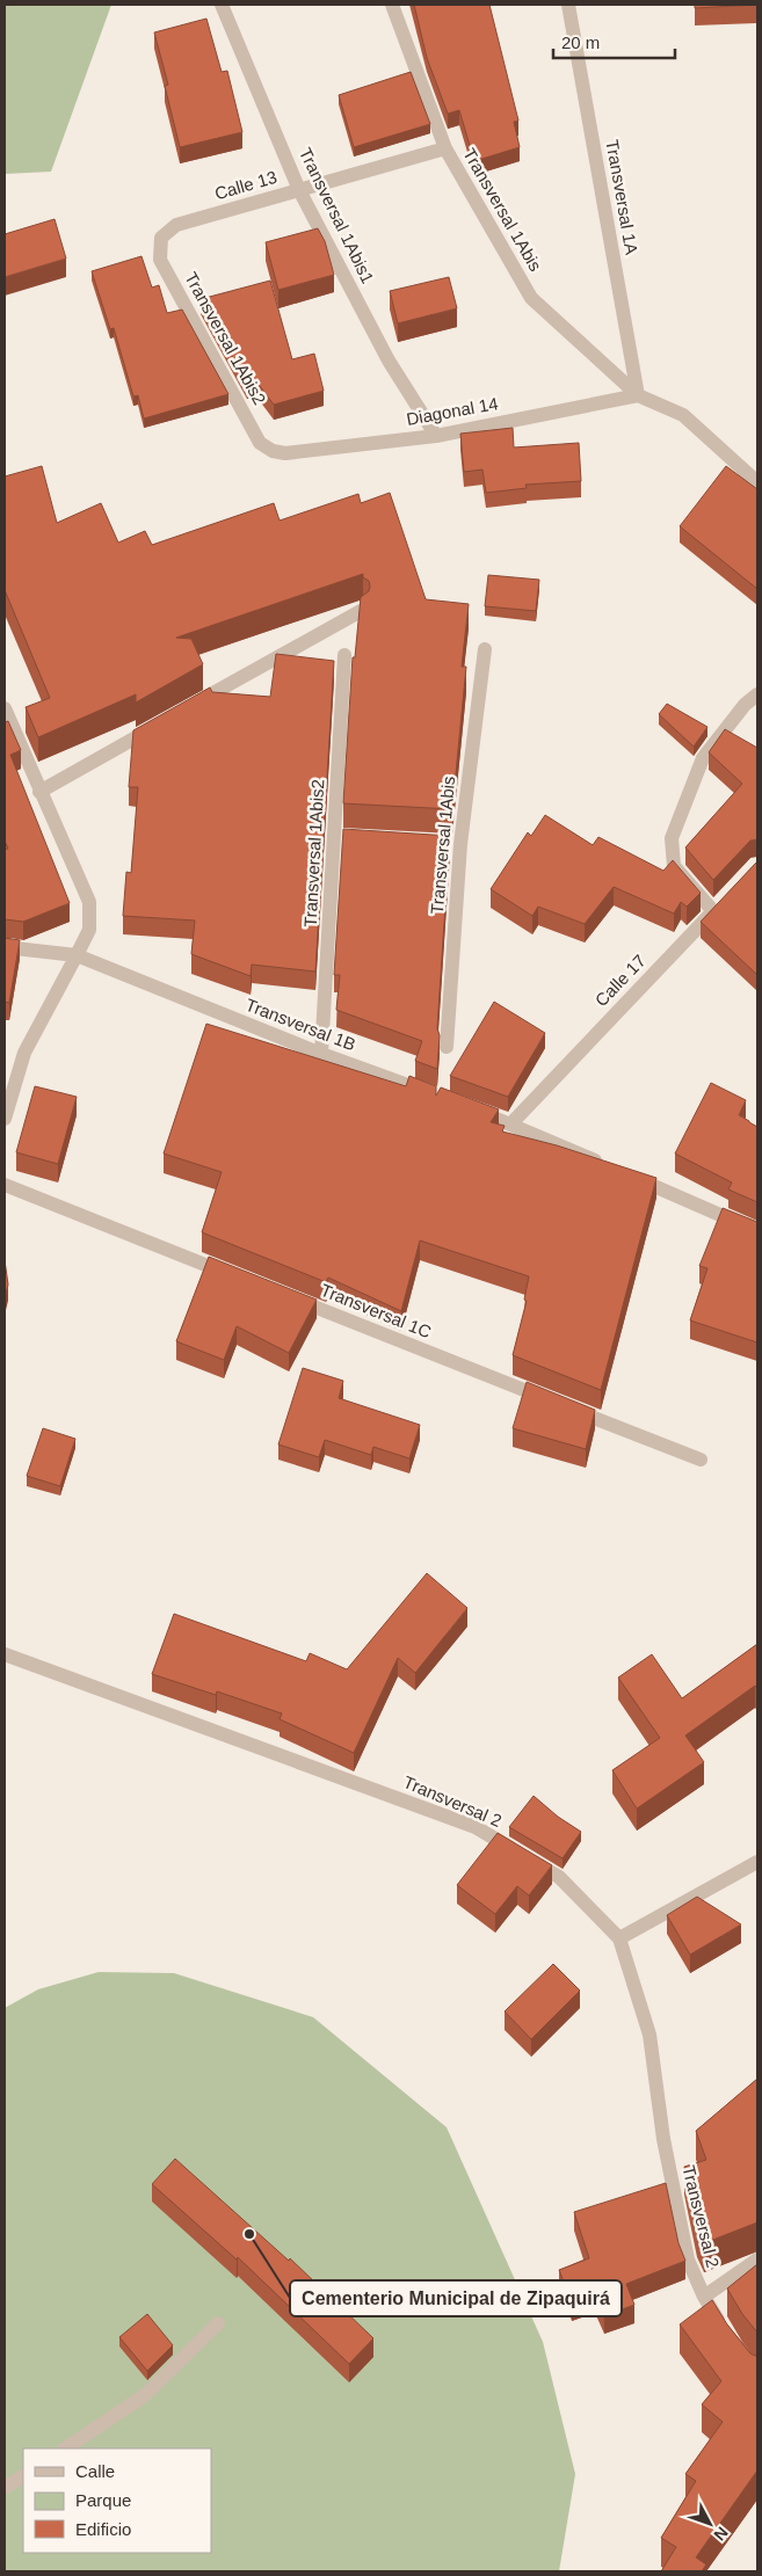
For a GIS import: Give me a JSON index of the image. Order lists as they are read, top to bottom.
{
  "streets": {
    "street": [
      "Calle 13",
      "Transversal 1A",
      "Transversal 1Abis",
      "Transversal 1Abis1",
      "Transversal 1Abis2",
      "Diagonal 14",
      "Calle 17",
      "Transversal 1B",
      "Transversal 1C",
      "Transversal 2"
    ]
  },
  "crossings": [
    ["Calle 13", "Transversal 1Abis"],
    ["Calle 13", "Transversal 1Abis1"],
    ["Calle 13", "Transversal 1Abis2"],
    ["Transversal 1A", "Transversal 1Abis"],
    ["Transversal 1A", "Diagonal 14"],
    ["Transversal 1Abis", "Diagonal 14"],
    ["Transversal 1Abis1", "Diagonal 14"],
    ["Transversal 1Abis2", "Diagonal 14"],
    ["Transversal 1Abis2", "Transversal 1B"]
  ],
  "places": ["Cementerio Municipal de Zipaquirá"],
  "legend": ["Calle", "Parque", "Edificio"],
  "scale_bar": "20 m",
  "north": "bottom right"
}
